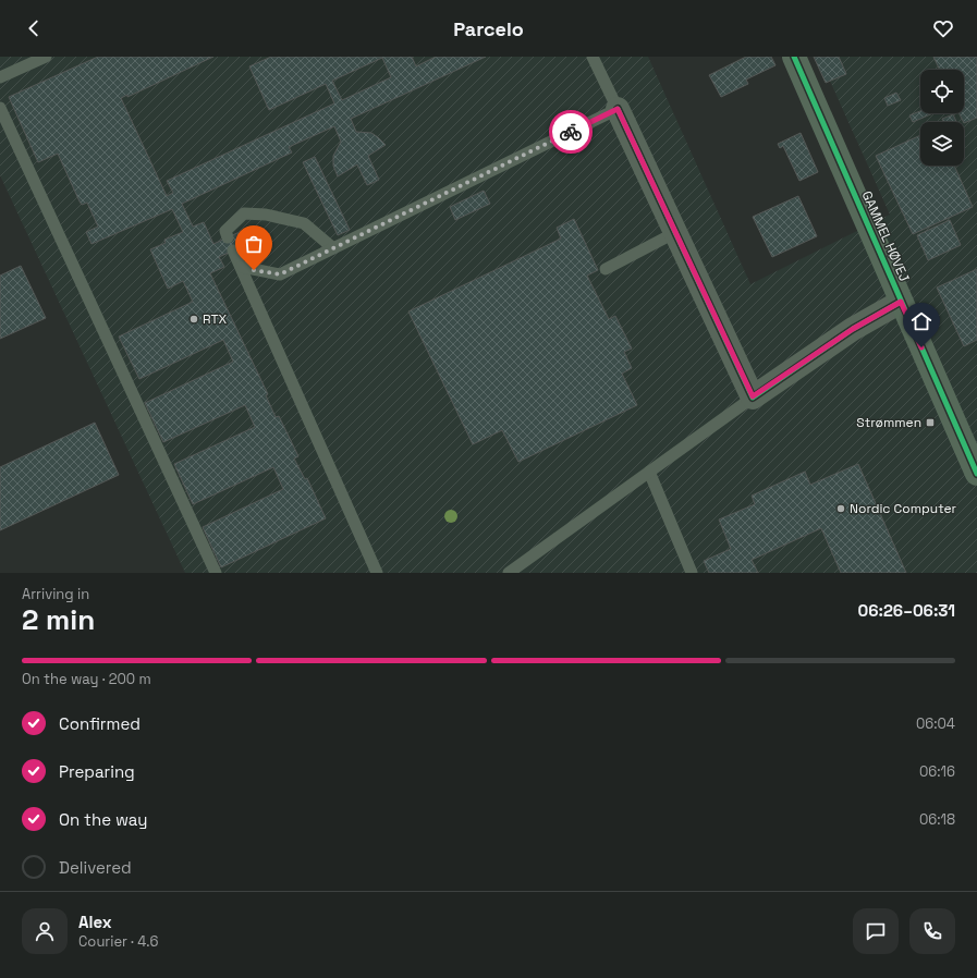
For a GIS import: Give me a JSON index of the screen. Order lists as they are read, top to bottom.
{
  "streets": {
    "street": ["GAMMEL HØVEJ"]
  },
  "places": {
    "other": ["RTX", "Nordic Computer"],
    "transit": ["Strømmen"]
  },
  "page": {
    "header": "Parcelo",
    "heading": ["2 min", "Arriving in", "06:26–06:31"],
    "panel": ["Alex", "Courier · 4.6"],
    "bar": "On the way · 200 m",
    "list": [
      ["Confirmed", "06:04"],
      ["Preparing", "06:16"],
      ["On the way", "06:18"],
      "Delivered"
    ]
  }
}
